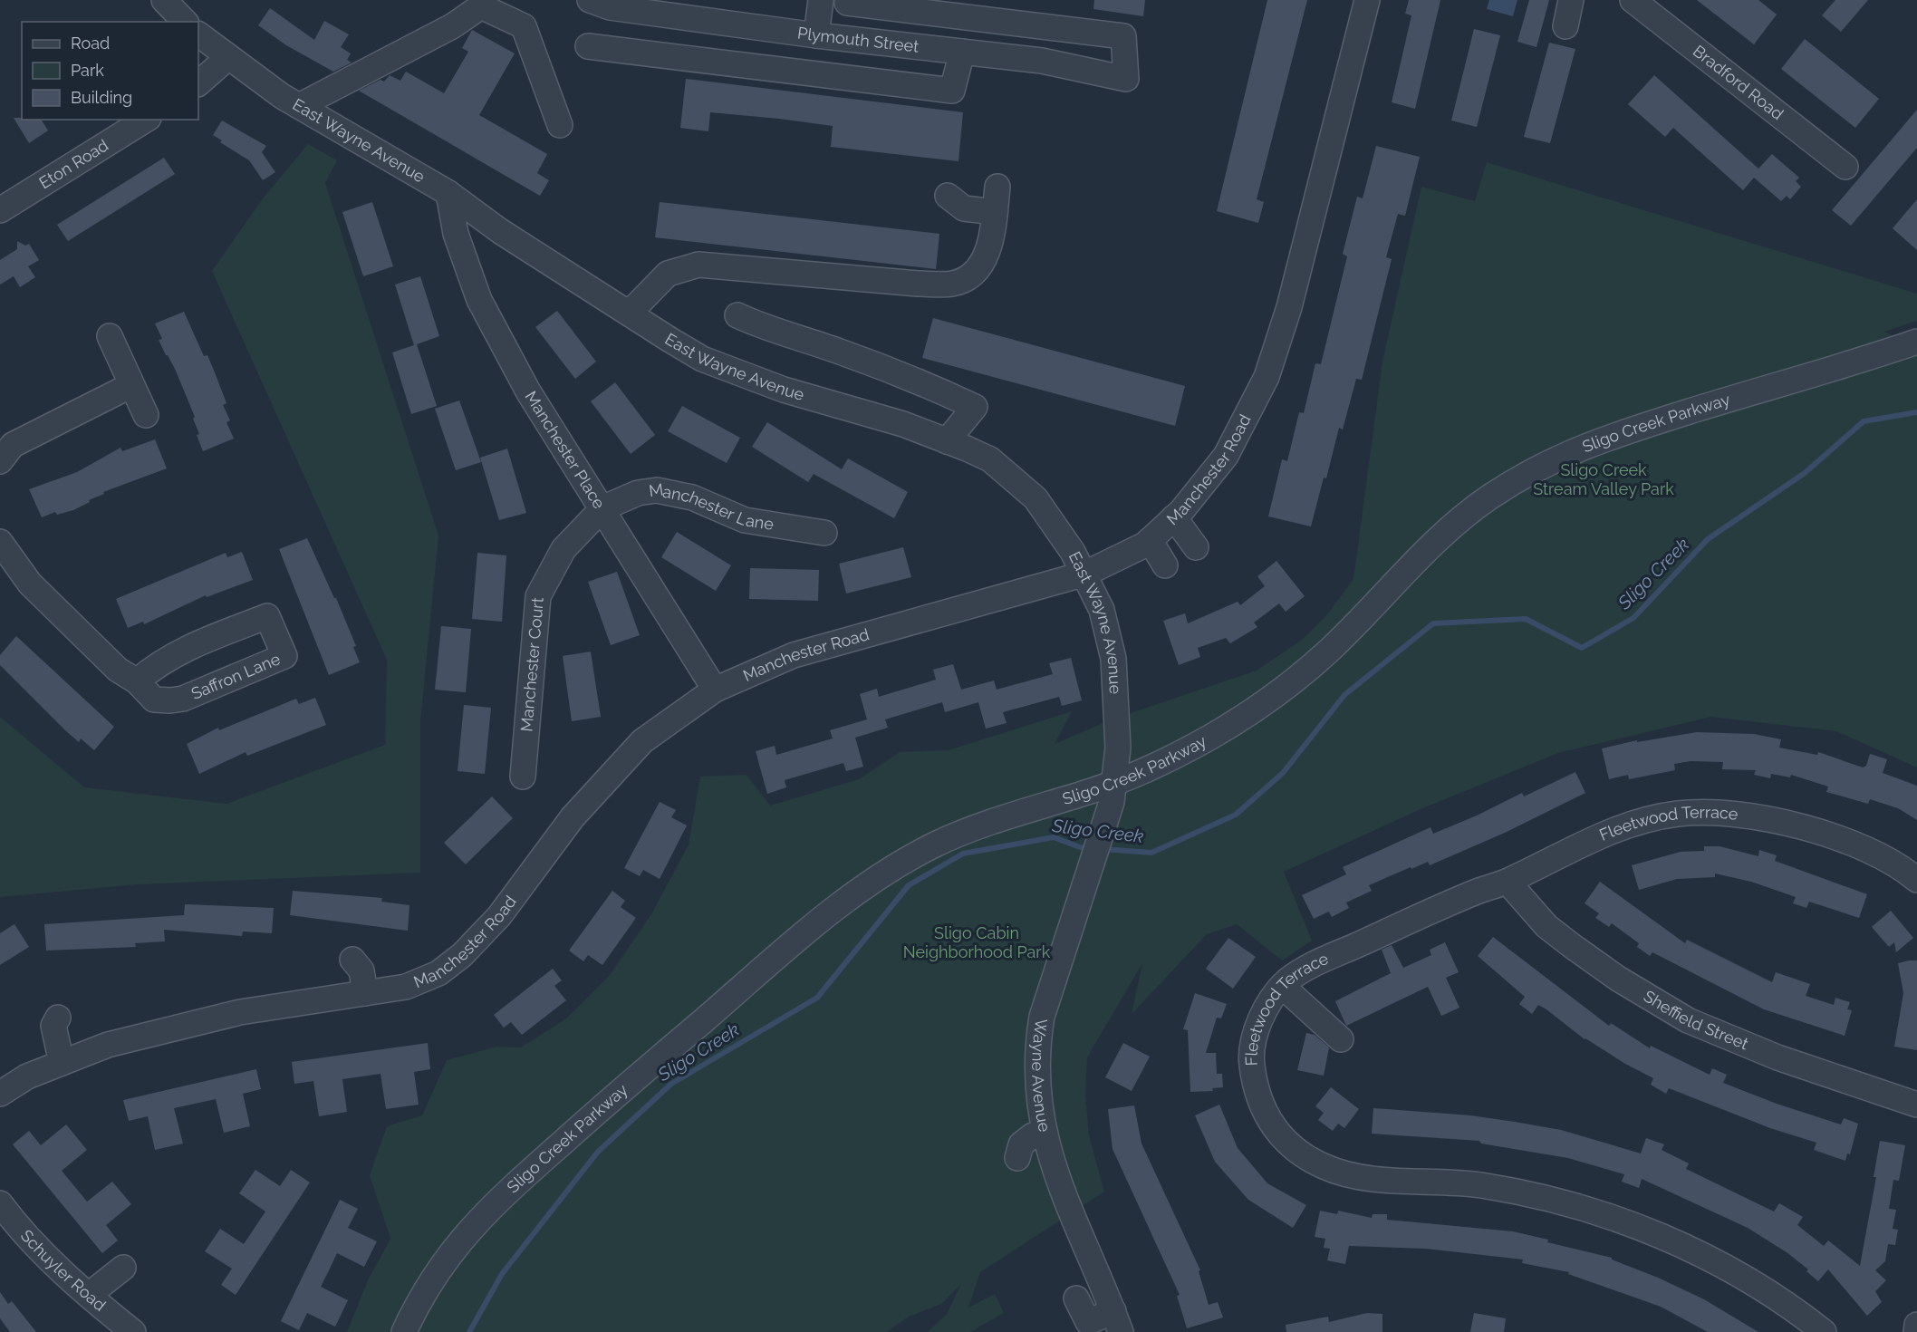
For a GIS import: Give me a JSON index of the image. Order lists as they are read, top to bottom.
{
  "streets": {
    "street": [
      "Plymouth Street",
      "Bradford Road",
      "East Wayne Avenue",
      "Eton Road",
      "Sligo Creek Parkway",
      "Manchester Place",
      "Manchester Road",
      "Manchester Lane",
      "Manchester Court",
      "Saffron Lane",
      "Fleetwood Terrace",
      "Sheffield Street",
      "Wayne Avenue",
      "Schuyler Road"
    ]
  },
  "crossings": [
    ["East Wayne Avenue", "Sligo Creek Parkway"],
    ["East Wayne Avenue", "Manchester Place"],
    ["East Wayne Avenue", "Manchester Road"],
    ["East Wayne Avenue", "Wayne Avenue"],
    ["Sligo Creek Parkway", "Wayne Avenue"],
    ["Manchester Place", "Manchester Road"],
    ["Manchester Place", "Manchester Lane"],
    ["Manchester Place", "Manchester Court"],
    ["Manchester Lane", "Manchester Court"],
    ["Fleetwood Terrace", "Sheffield Street"]
  ],
  "water": ["Sligo Creek"],
  "parks": ["Sligo Creek Stream Valley Park", "Sligo Cabin Neighborhood Park"],
  "legend": ["Road", "Park", "Building"]
}
